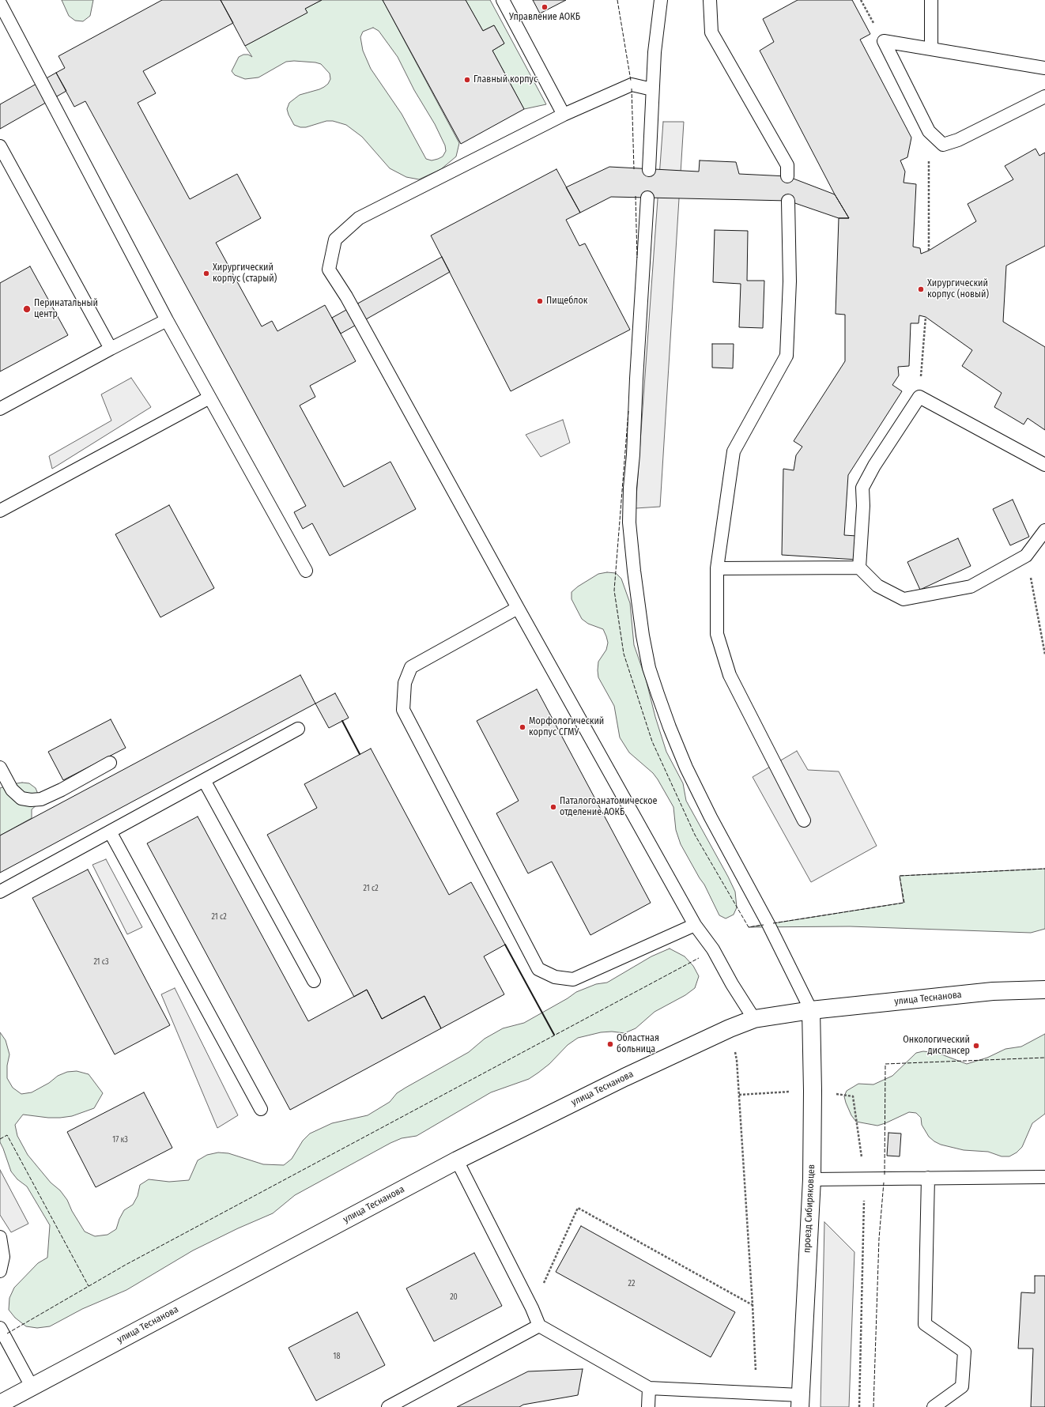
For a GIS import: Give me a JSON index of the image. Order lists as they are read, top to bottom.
{
  "streets": {
    "main road": ["улица Теснанова", "проезд Сибиряковцев"]
  },
  "crossings": [
    ["улица Теснанова", "проезд Сибиряковцев"]
  ],
  "places": [
    "Управление АОКБ",
    "Главный корпус",
    "Хирургический корпус (старый)",
    "Хирургический корпус (новый)",
    "Пищеблок",
    "Перинатальный центр",
    "Морфологический корпус СГМУ",
    "Паталогоанатомическое отделение АОКБ",
    "Областная больница",
    "Онкологический диспансер"
  ],
  "house_numbers": [
    "21 с2",
    "21 с2",
    "21 с3",
    "17 к3",
    "22",
    "20",
    "18"
  ]
}
